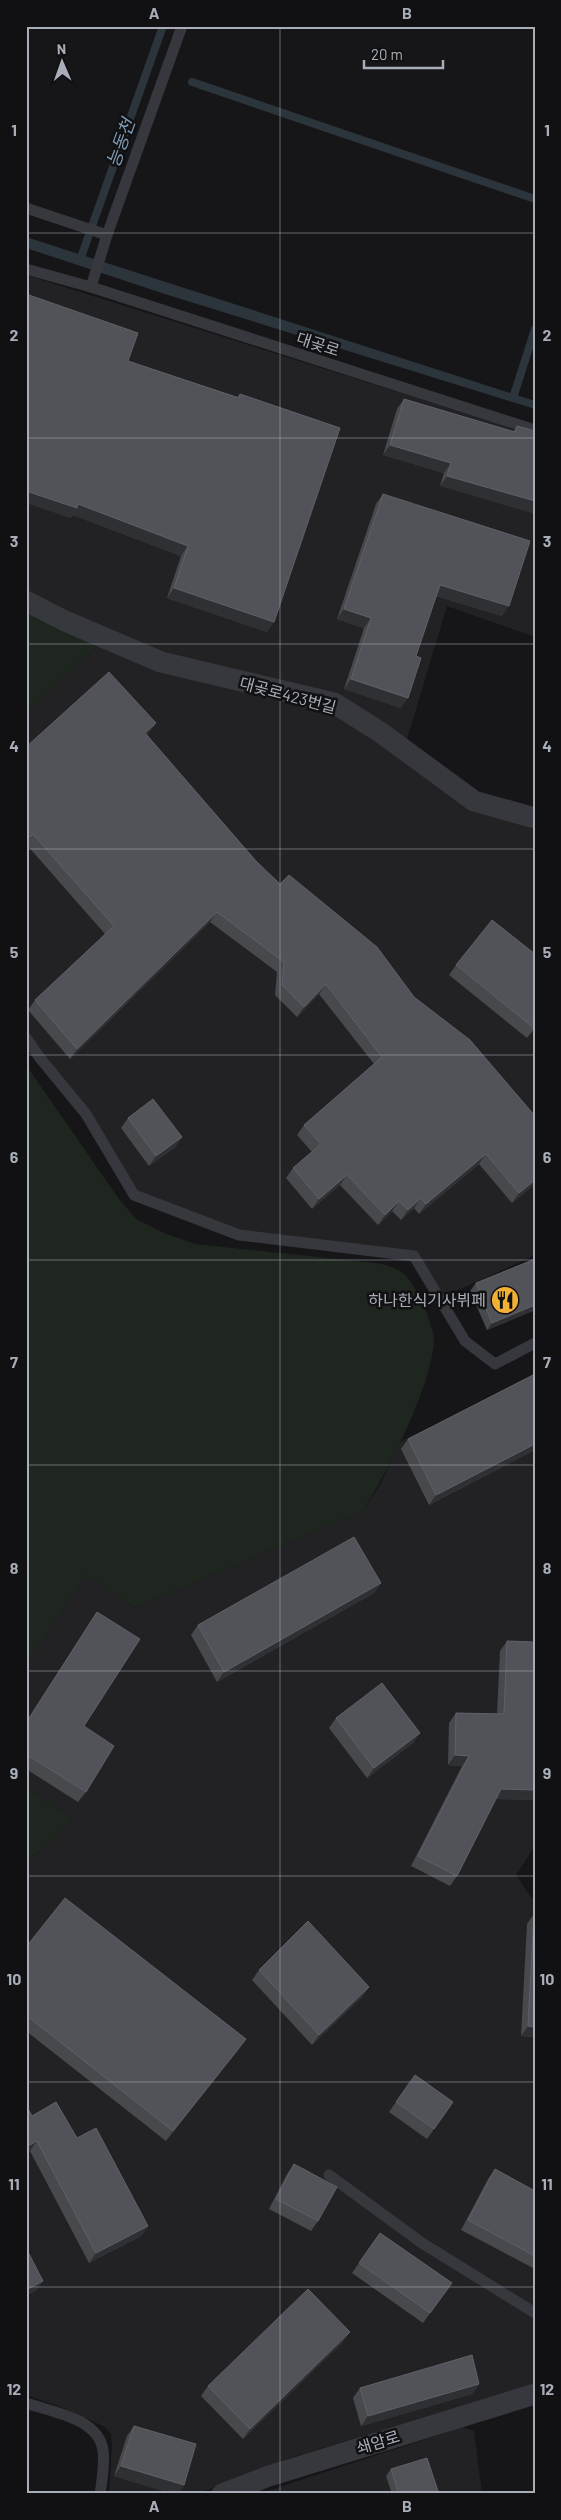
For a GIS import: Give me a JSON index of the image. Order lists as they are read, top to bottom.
{
  "streets": {
    "street": ["대곶로423번길", "쇄암로"],
    "lane": ["대곶로"]
  },
  "water": ["능동천"],
  "places": {
    "restaurant": ["하나한식기사뷔페"]
  },
  "scale_bar": "20 m",
  "north": "top",
  "grid": {
    "columns": ["A", "B"],
    "rows": [
      "1",
      "2",
      "3",
      "4",
      "5",
      "6",
      "7",
      "8",
      "9",
      "10",
      "11",
      "12"
    ]
  }
}
